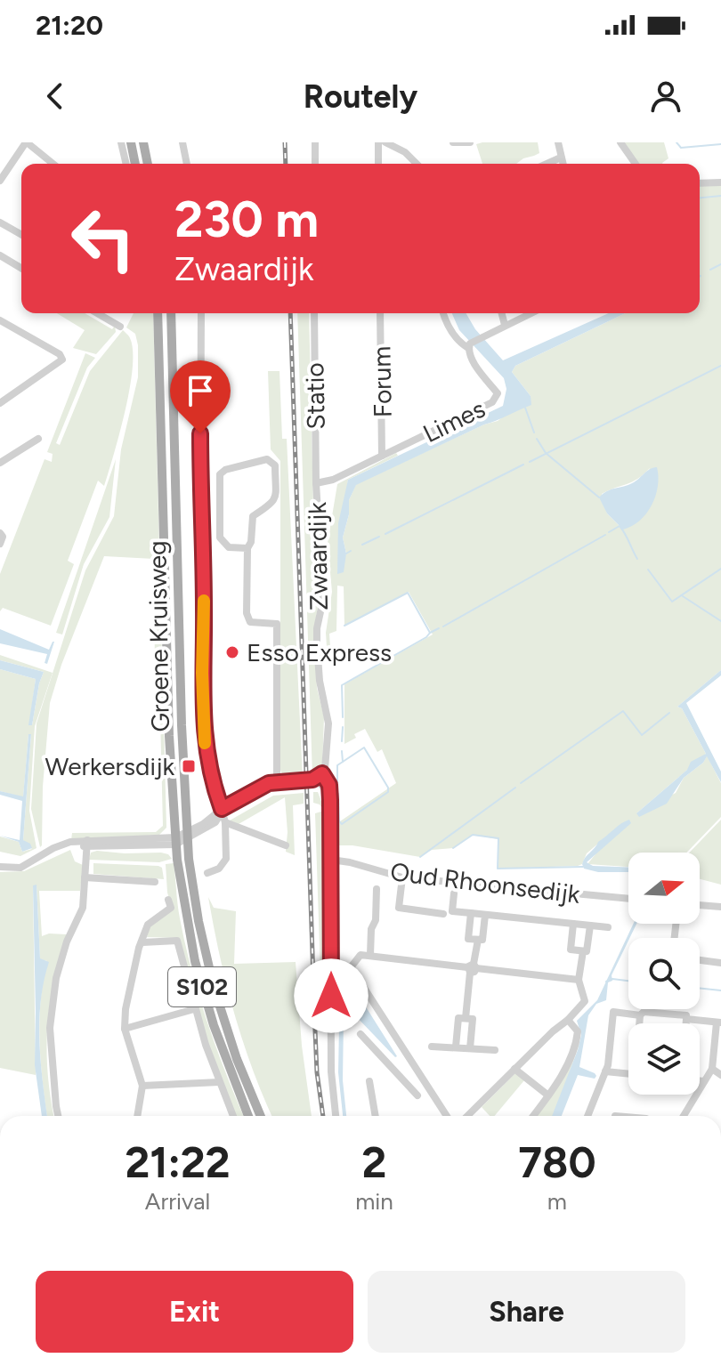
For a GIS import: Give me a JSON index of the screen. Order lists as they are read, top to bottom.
{
  "streets": {
    "main road": ["Groene Kruisweg", "S102"],
    "street": [
      "Forum",
      "Statio",
      "Limes",
      "Zwaardijk",
      "Oud Rhoonsedijk"
    ]
  },
  "crossings": [
    ["Forum", "Limes"],
    ["Statio", "Limes"],
    ["Statio", "Zwaardijk"],
    ["Limes", "Zwaardijk"]
  ],
  "places": {
    "other": ["Esso Express"],
    "transit": ["Werkersdijk"]
  },
  "north": "right",
  "page": {
    "status": "21:20",
    "header": "Routely",
    "turn": ["230 m", "Zwaardijk"],
    "eta": [
      "21:22",
      "Arrival",
      "2",
      "min",
      "780",
      "m"
    ],
    "buttons": ["Exit", "Share"]
  }
}
